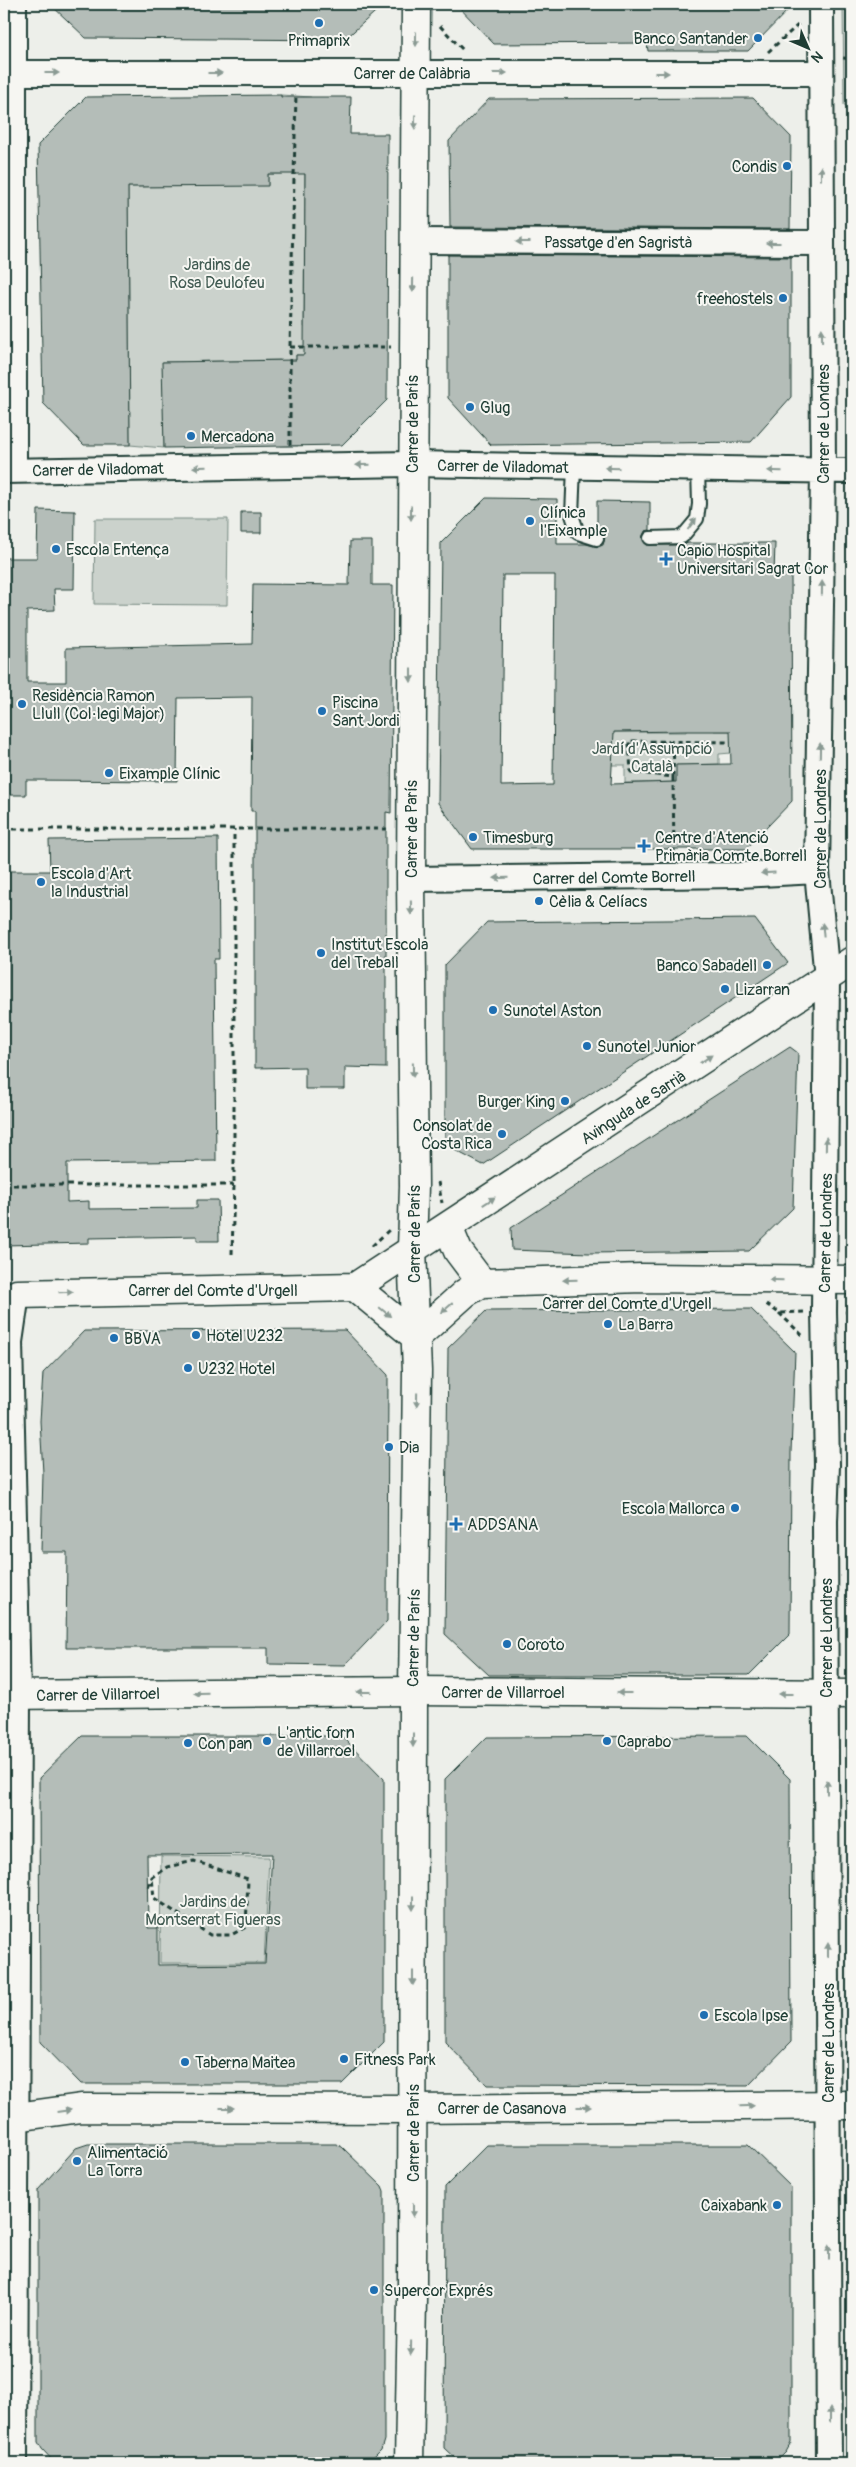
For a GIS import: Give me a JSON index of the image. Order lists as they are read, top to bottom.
{
  "streets": {
    "main road": [
      "Carrer de París",
      "Avinguda de Sarrià",
      "Carrer del Comte d'Urgell",
      "Carrer de Villarroel",
      "Carrer de Casanova"
    ],
    "street": [
      "Carrer de Calàbria",
      "Passatge d'en Sagristà",
      "Carrer de Londres",
      "Carrer de Viladomat",
      "Carrer del Comte Borrell"
    ]
  },
  "crossings": [
    ["Carrer de Calàbria", "Carrer de París"],
    ["Carrer de Calàbria", "Carrer de Londres"],
    ["Passatge d'en Sagristà", "Carrer de París"],
    ["Passatge d'en Sagristà", "Carrer de Londres"],
    ["Carrer de París", "Carrer de Viladomat"],
    ["Carrer de París", "Carrer del Comte Borrell"],
    ["Carrer de París", "Avinguda de Sarrià"],
    ["Carrer de París", "Carrer de Villarroel"],
    ["Carrer de París", "Carrer de Casanova"],
    ["Carrer de Londres", "Carrer de Viladomat"],
    ["Carrer de Londres", "Carrer del Comte Borrell"],
    ["Carrer de Londres", "Avinguda de Sarrià"],
    ["Carrer de Londres", "Carrer del Comte d'Urgell"],
    ["Carrer de Londres", "Carrer de Villarroel"],
    ["Carrer de Londres", "Carrer de Casanova"]
  ],
  "one_way": [
    "Carrer de Calàbria",
    "Passatge d'en Sagristà",
    "Carrer de París",
    "Carrer de Londres",
    "Carrer de Viladomat",
    "Carrer del Comte Borrell",
    "Avinguda de Sarrià",
    "Carrer de Villarroel",
    "Carrer de Casanova"
  ],
  "parks": ["Jardins de Rosa Deulofeu", "Jardí d'Assumpció Català", "Jardins de Montserrat Figueras"],
  "places": {
    "other": [
      "Primaprix",
      "Banco Santander",
      "Condis",
      "freehostels",
      "Glug",
      "Mercadona",
      "Clínica l'Eixample",
      "Escola Entença",
      "Residència Ramon Llull (Col·legi Major)",
      "Piscina Sant Jordi",
      "Eixample Clínic",
      "Timesburg",
      "Escola d'Art la Industrial",
      "Cèlia & Celíacs",
      "Institut Escola del Treball",
      "Banco Sabadell",
      "Lizarran",
      "Sunotel Aston",
      "Sunotel Junior",
      "Burger King",
      "Consolat de Costa Rica",
      "La Barra",
      "Hotel U232",
      "BBVA",
      "U232 Hotel",
      "Dia",
      "Escola Mallorca",
      "Coroto",
      "L'antic forn de Villarroel",
      "Caprabo",
      "Con pan",
      "Escola Ipse",
      "Fitness Park",
      "Taberna Maitea",
      "Alimentació La Torra",
      "Caixabank",
      "Supercor Exprés"
    ],
    "health": ["Capio Hospital Universitari Sagrat Cor", "Centre d'Atenció Primària Comte Borrell", "ADDSANA"]
  },
  "north": "bottom right"
}
